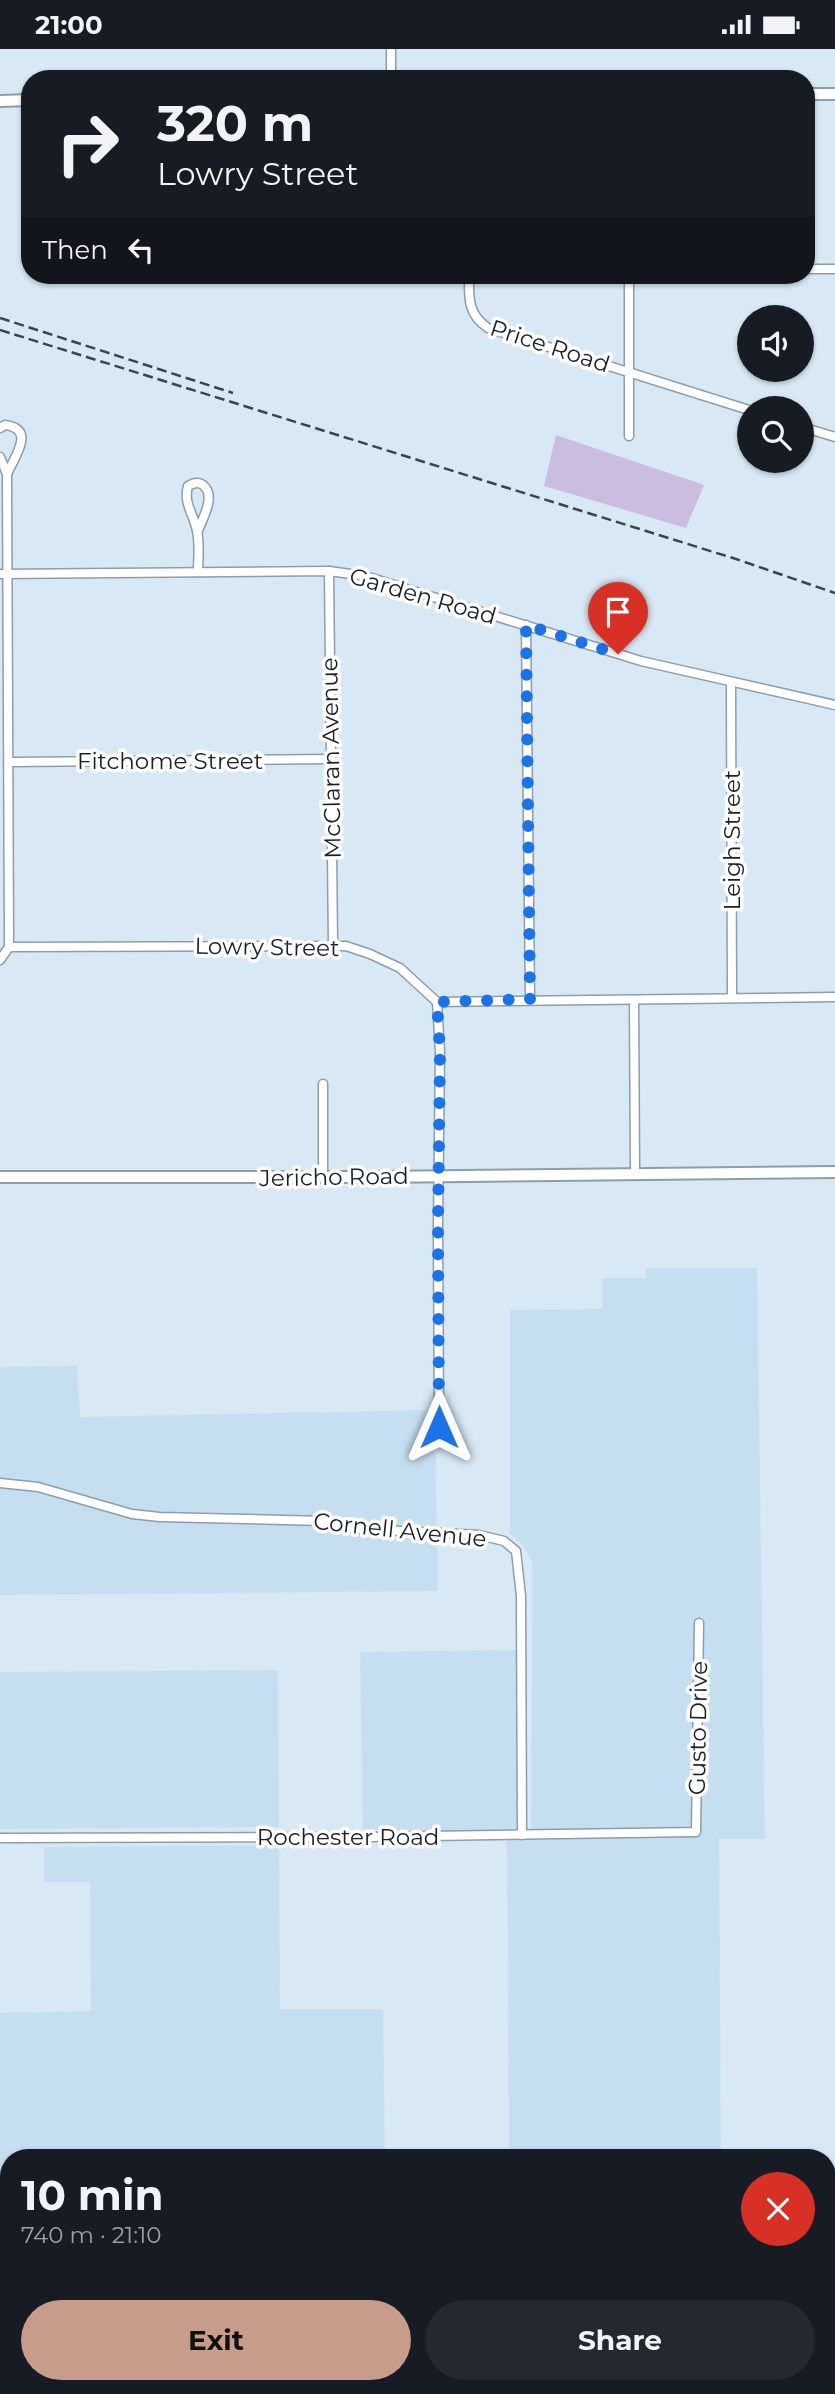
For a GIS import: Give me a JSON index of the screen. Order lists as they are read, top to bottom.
{
  "streets": {
    "main road": ["Jericho Road"],
    "street": [
      "Price Road",
      "Garden Road",
      "McClaran Avenue",
      "Fitchome Street",
      "Leigh Street",
      "Lowry Street",
      "Cornell Avenue",
      "Gusto Drive",
      "Rochester Road"
    ]
  },
  "crossings": [
    ["Garden Road", "McClaran Avenue"],
    ["Garden Road", "Leigh Street"],
    ["McClaran Avenue", "Fitchome Street"],
    ["McClaran Avenue", "Lowry Street"],
    ["Cornell Avenue", "Rochester Road"],
    ["Gusto Drive", "Rochester Road"]
  ],
  "page": {
    "status": "21:00",
    "turn": ["320 m", "Lowry Street"],
    "then": "Then",
    "heading": ["10 min", "740 m · 21:10"],
    "buttons": ["Exit", "Share"]
  }
}
